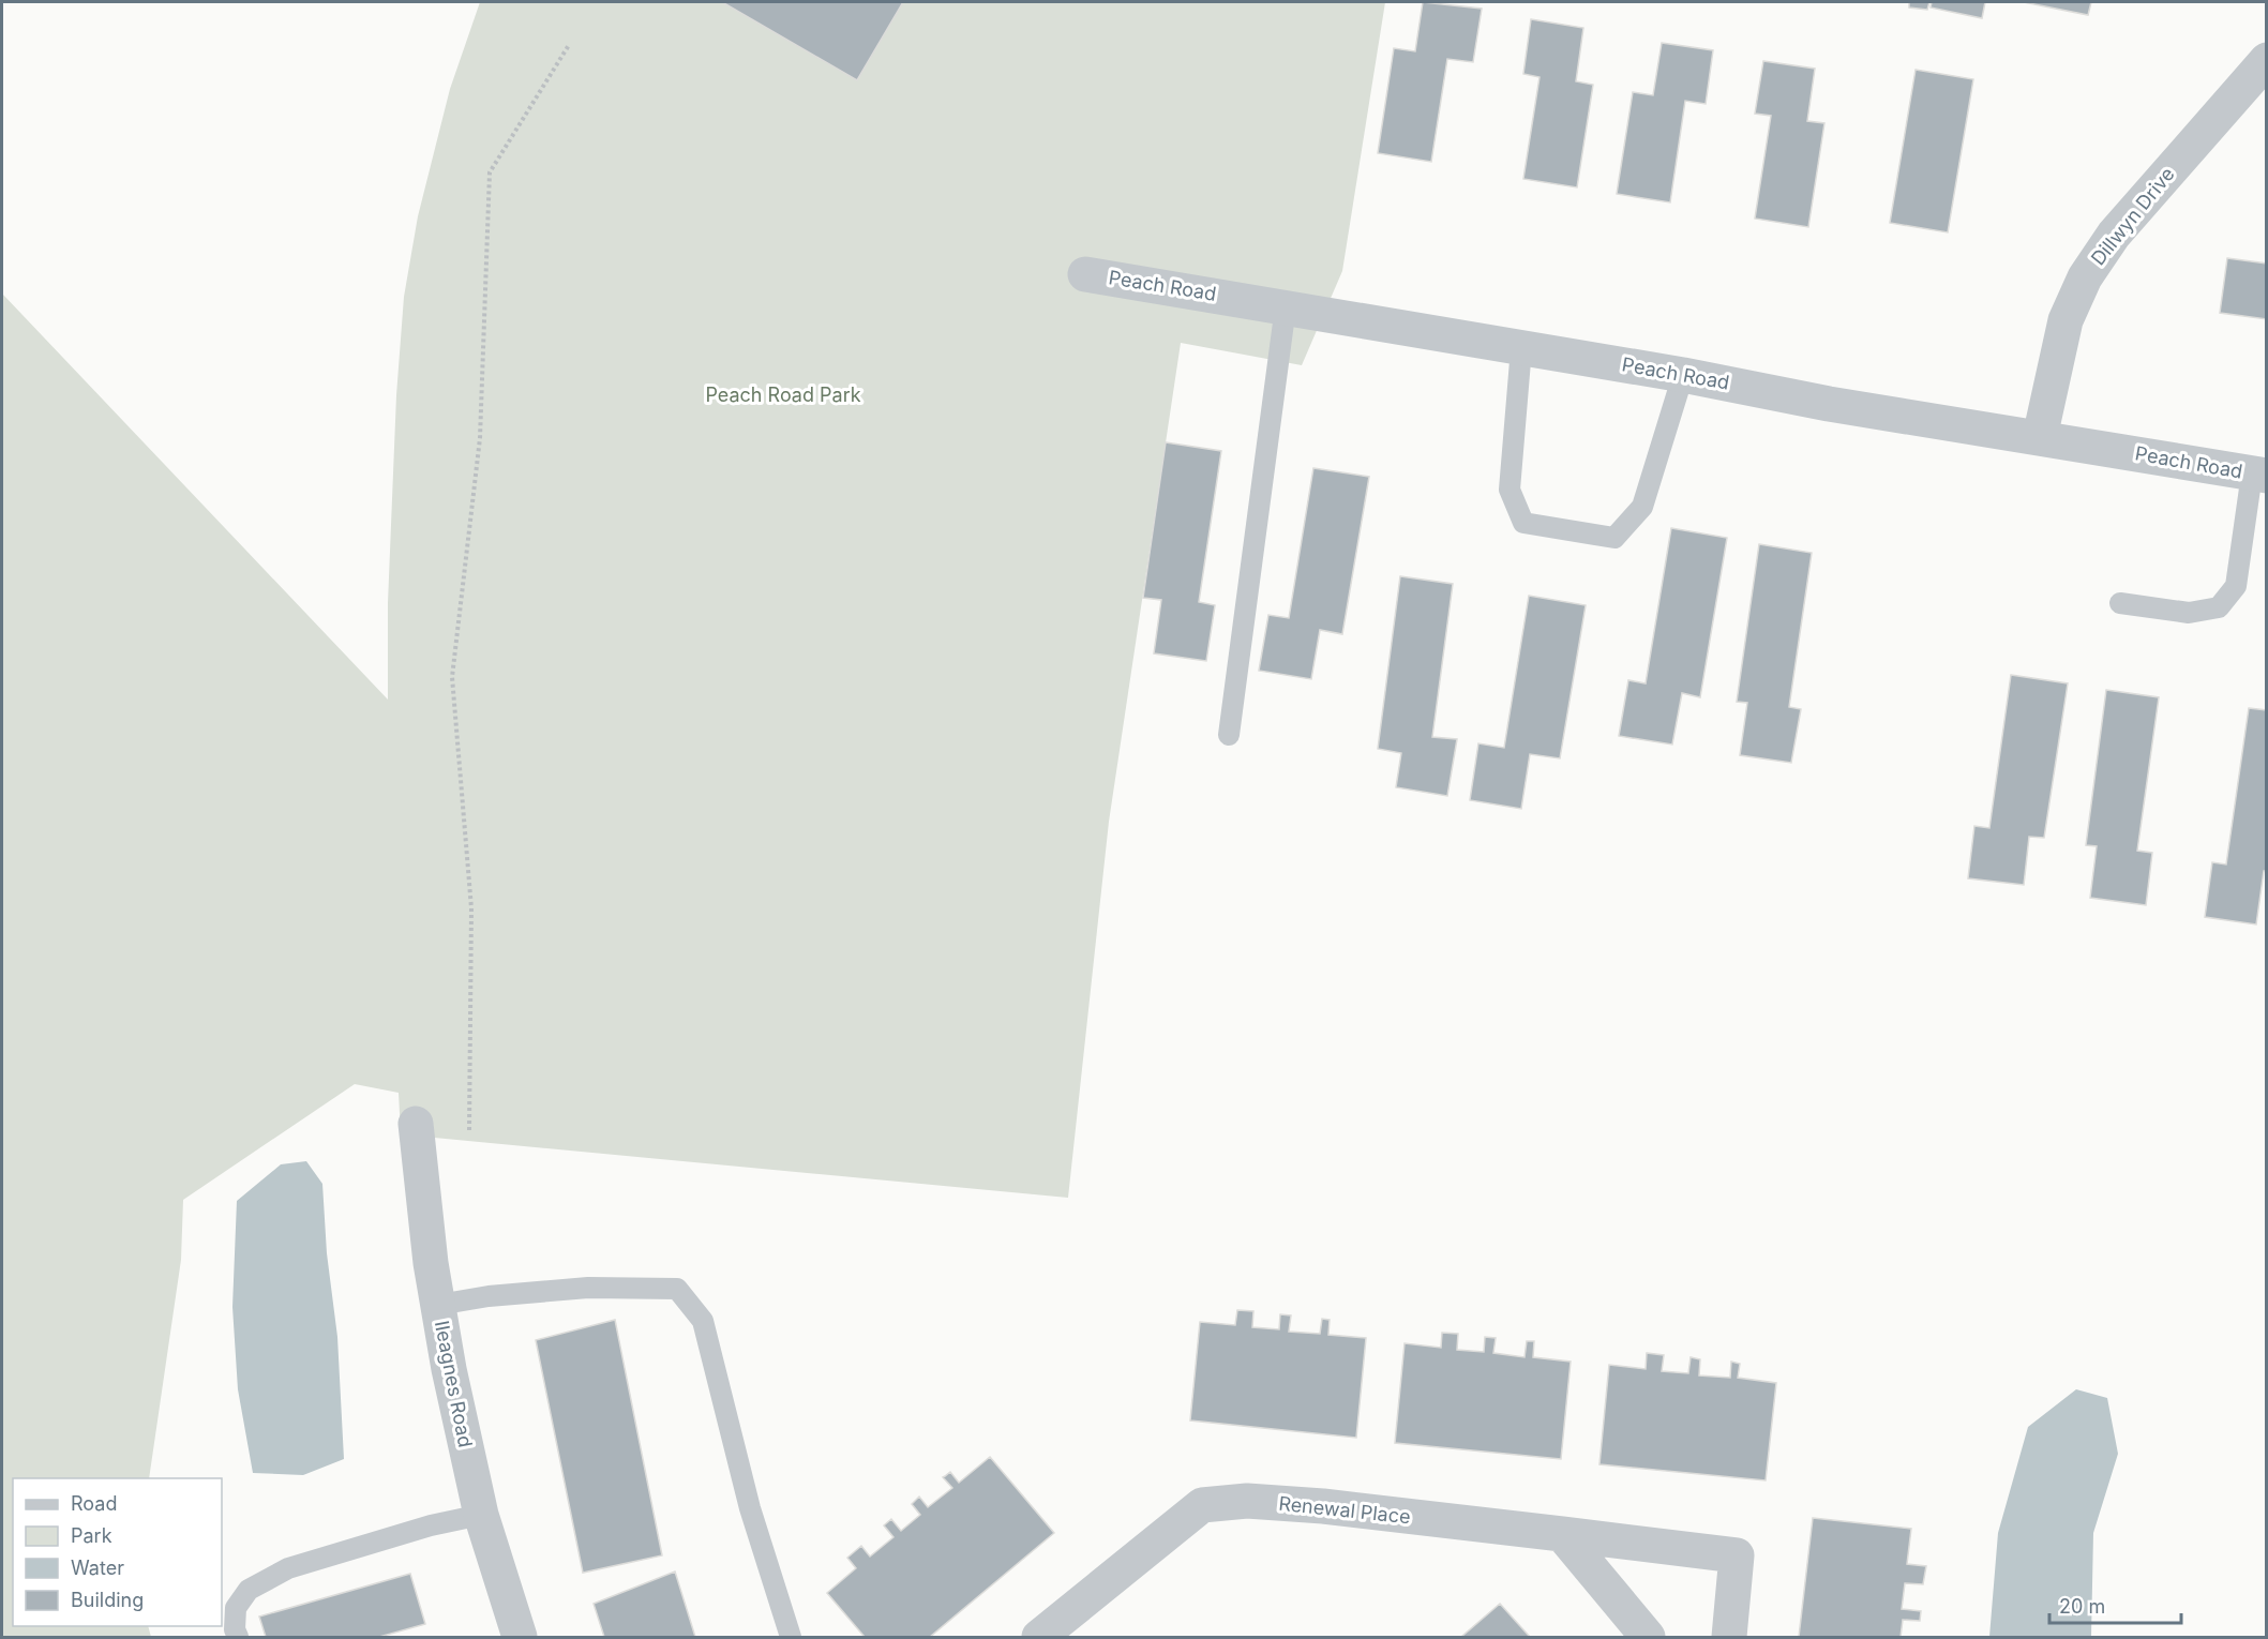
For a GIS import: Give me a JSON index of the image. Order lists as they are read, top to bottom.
{
  "streets": {
    "street": [
      "Dillwyn Drive",
      "Peach Road",
      "Ileagnes Road",
      "Renewal Place"
    ]
  },
  "crossings": [
    ["Dillwyn Drive", "Peach Road"]
  ],
  "parks": ["Peach Road Park"],
  "legend": [
    "Road",
    "Park",
    "Water",
    "Building"
  ],
  "scale_bar": "20 m"
}
